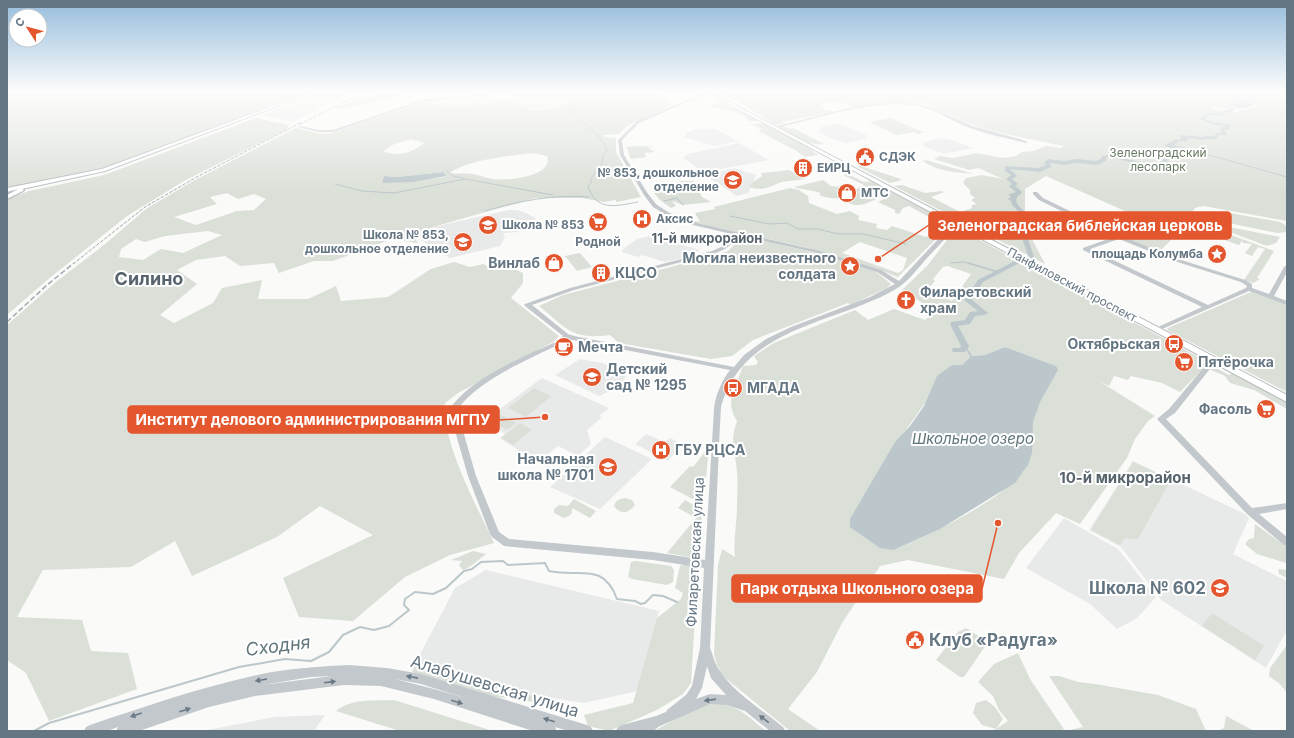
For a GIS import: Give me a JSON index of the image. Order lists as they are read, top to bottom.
{
  "streets": {
    "main road": ["Панфиловский проспект"],
    "street": ["Филаретовская улица", "Алабушевская улица"]
  },
  "crossings": [
    ["Панфиловский проспект", "Филаретовская улица"]
  ],
  "districts": ["11-й микрорайон", "Силино", "10-й микрорайон"],
  "water": ["Школьное озеро", "Сходня"],
  "parks": ["Зеленоградский лесопарк"],
  "places": {
    "public building": ["СДЭК", "Клуб «Радуга»"],
    "building": ["ЕИРЦ", "КЦСО"],
    "school or university": [
      "№ 853, дошкольное отделение",
      "Школа № 853",
      "Школа № 853, дошкольное отделение",
      "Детский сад № 1295",
      "Начальная школа № 1701",
      "Школа № 602"
    ],
    "shop": ["МТС", "Винлаб"],
    "hospital": ["Аксис", "ГБУ РЦСА"],
    "supermarket": ["Родной", "Пятёрочка", "Фасоль"],
    "place": ["площадь Колумба", "Могила неизвестного солдата"],
    "other": ["Зеленоградская библейская церковь", "Институт делового администрирования МГПУ", "Парк отдыха Школьного озера"],
    "church": ["Филаретовский храм"],
    "bus stop": ["Октябрьская", "МГАДА"],
    "cafe": ["Мечта"]
  },
  "north": "top left"
}
